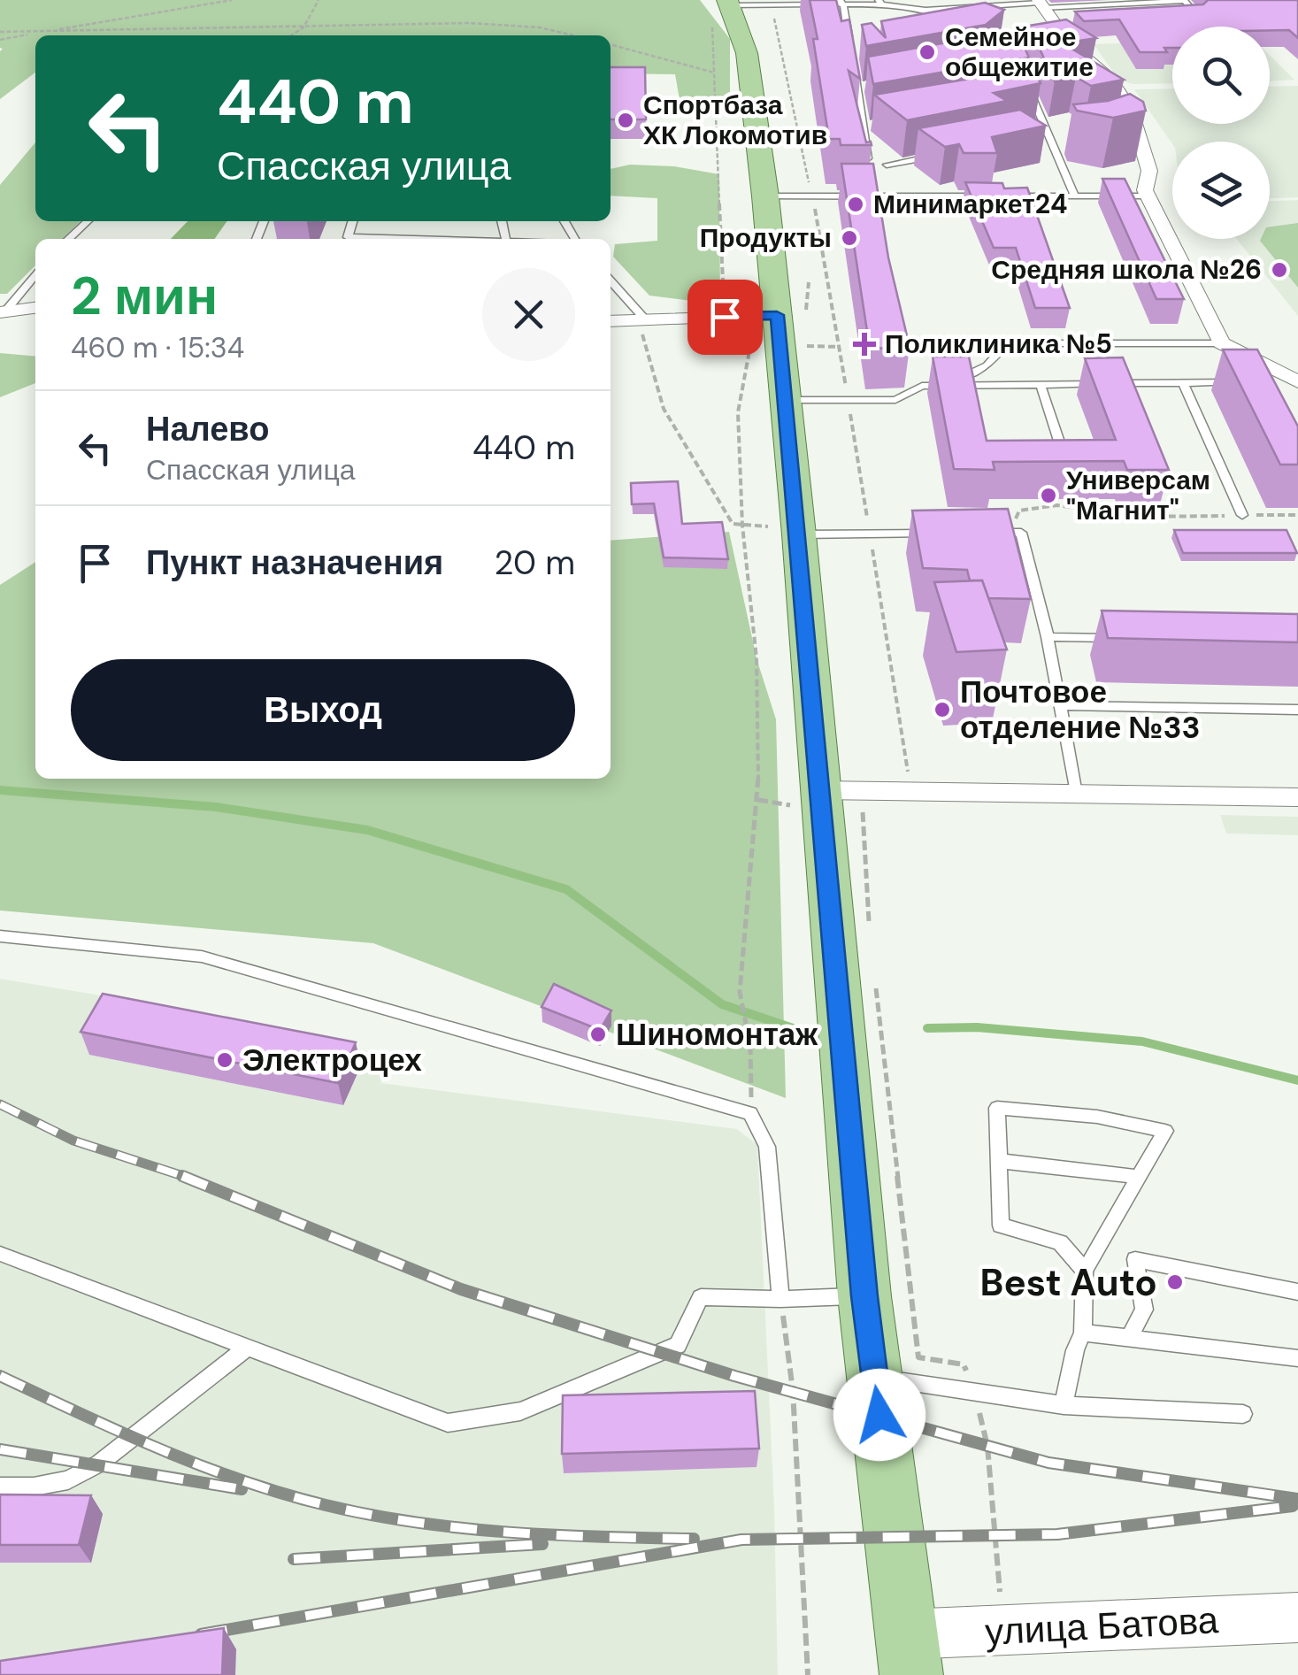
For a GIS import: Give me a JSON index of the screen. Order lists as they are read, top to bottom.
{
  "streets": {
    "street": ["улица Батова"]
  },
  "places": {
    "other": [
      "Семейное общежитие",
      "Спортбаза ХК Локомотив",
      "Минимаркет24",
      "Продукты",
      "Средняя школа №26",
      "Универсам \"Магнит\"",
      "Почтовое отделение №33",
      "Шиномонтаж",
      "Электроцех",
      "Best Auto"
    ],
    "health": ["Поликлиника №5"]
  },
  "page": {
    "turn": ["440 m", "Спасская улица"],
    "heading": ["2 мин", "460 m · 15:34"],
    "list": [
      {
        "name": "Налево",
        "note": "Спасская улица",
        "value": "440 m"
      },
      {
        "name": "Пункт назначения",
        "value": "20 m"
      }
    ],
    "buttons": "Выход"
  }
}
